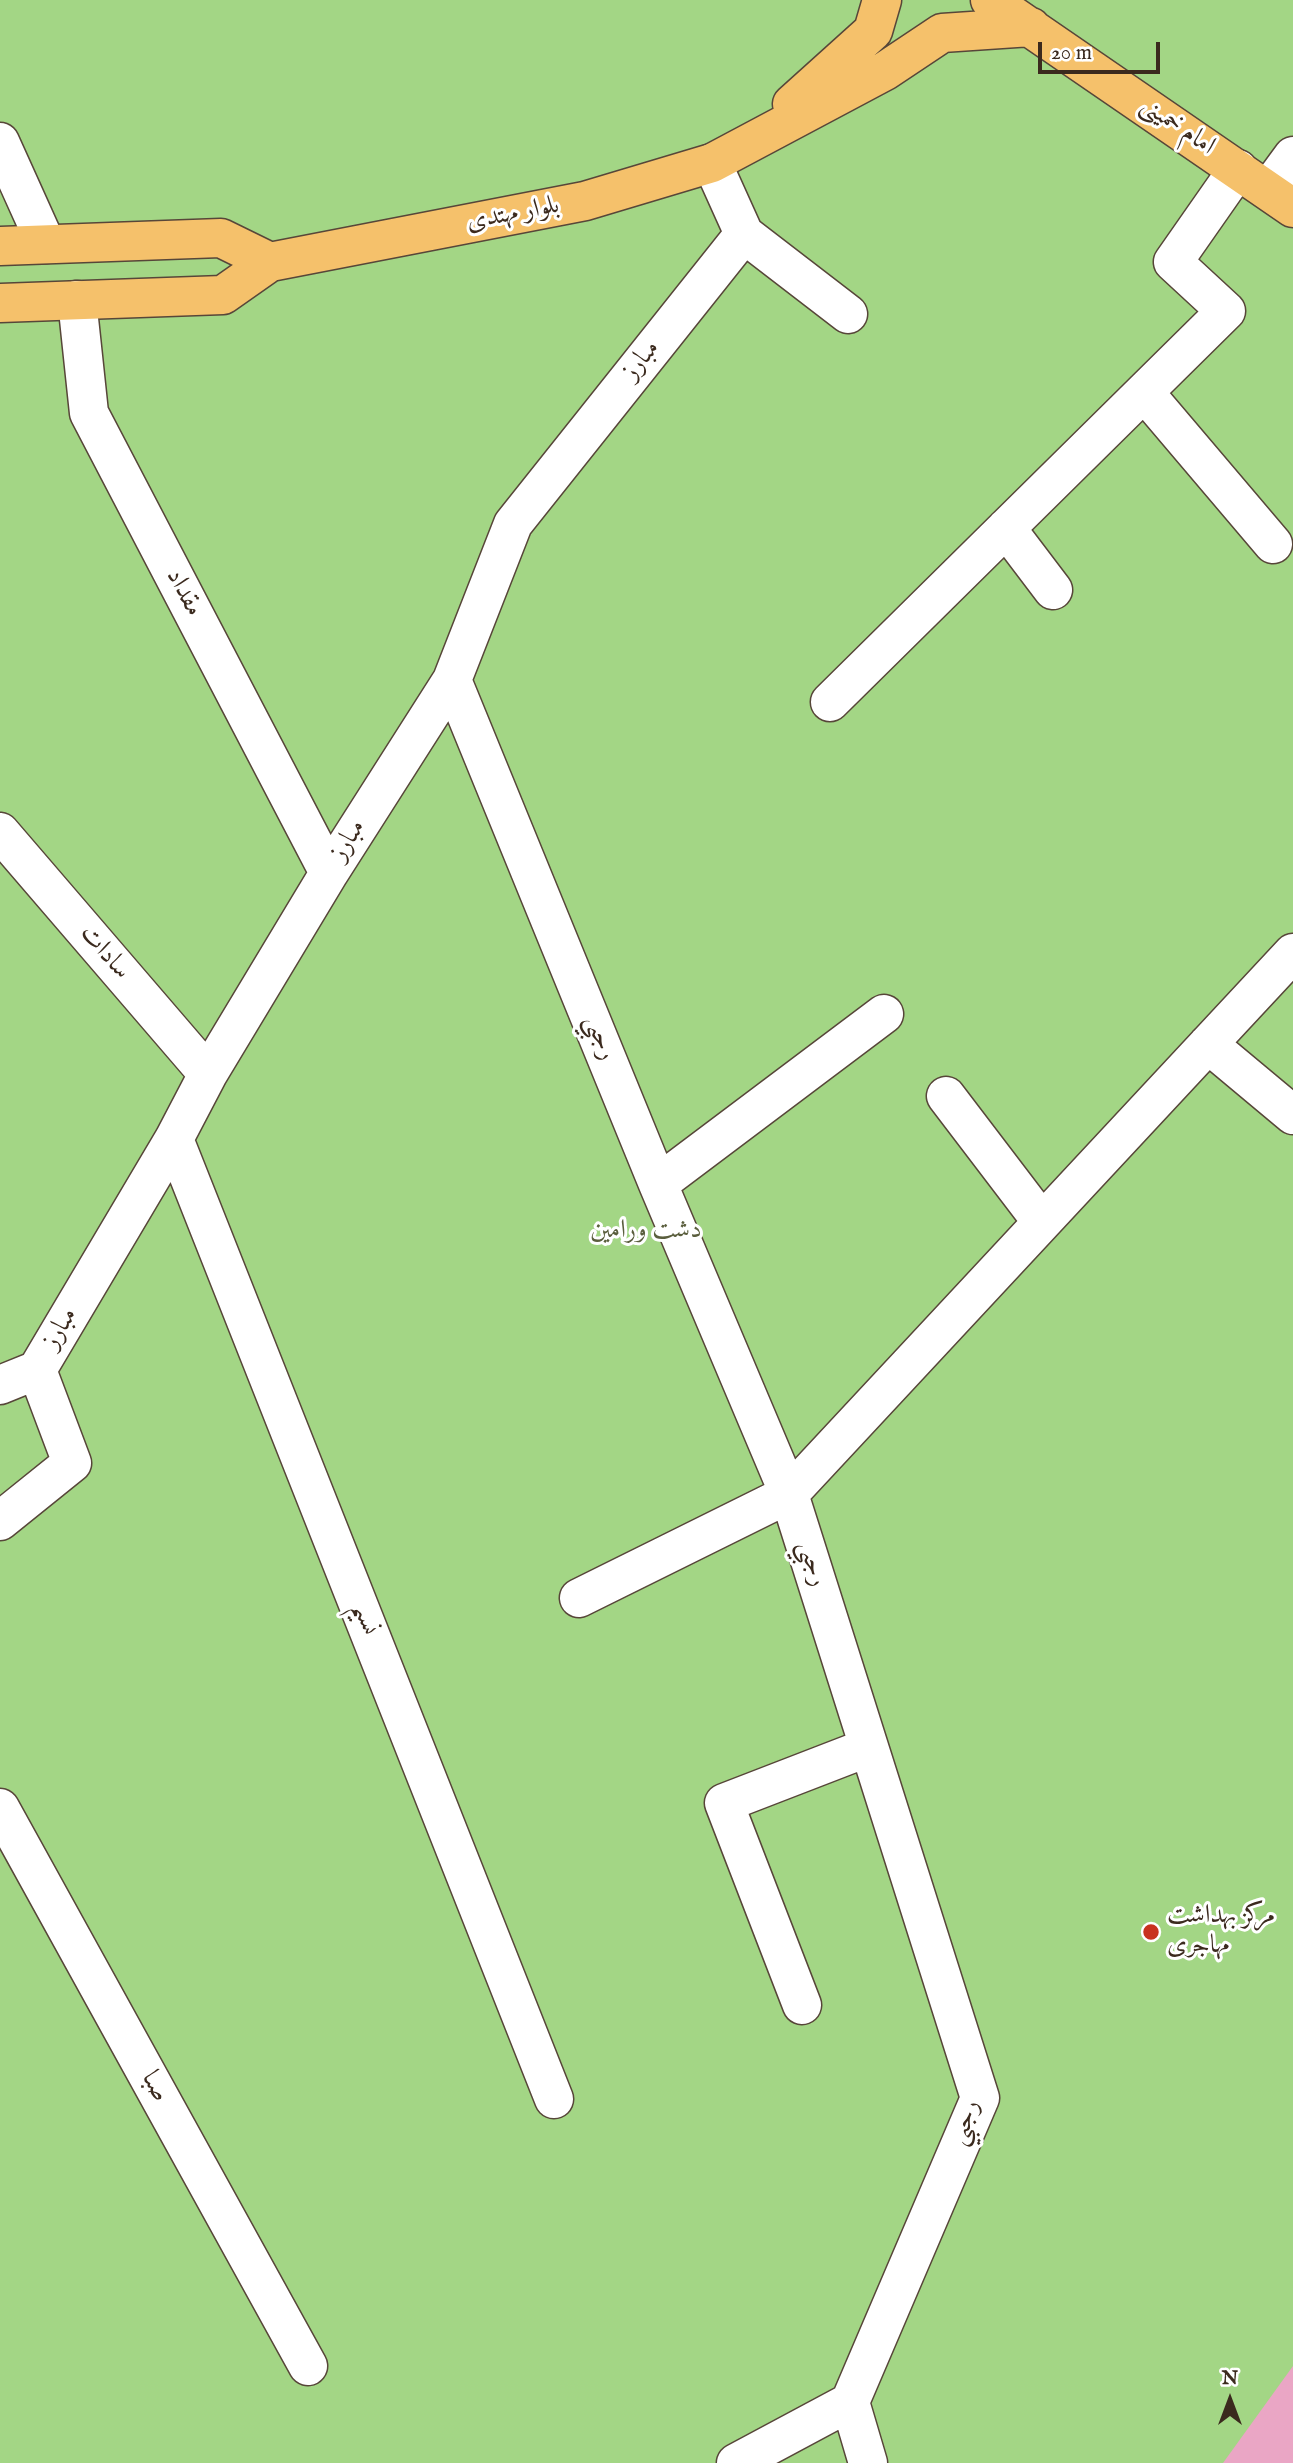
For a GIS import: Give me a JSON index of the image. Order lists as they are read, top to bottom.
{
  "streets": {
    "main road": ["امام خمینی", "بلوار مهتدی"],
    "street": [
      "مبارز",
      "مقداد",
      "سادات",
      "رجبي",
      "نسيم",
      "صبا"
    ]
  },
  "crossings": [
    ["بلوار مهتدی", "مقداد"],
    ["مبارز", "مقداد"],
    ["مبارز", "سادات"],
    ["مبارز", "رجبي"],
    ["مبارز", "نسيم"]
  ],
  "parks": ["دشت ورامین"],
  "places": ["مرکز بهداشت مهاجری"],
  "scale_bar": "20 m",
  "north": "top"
}
